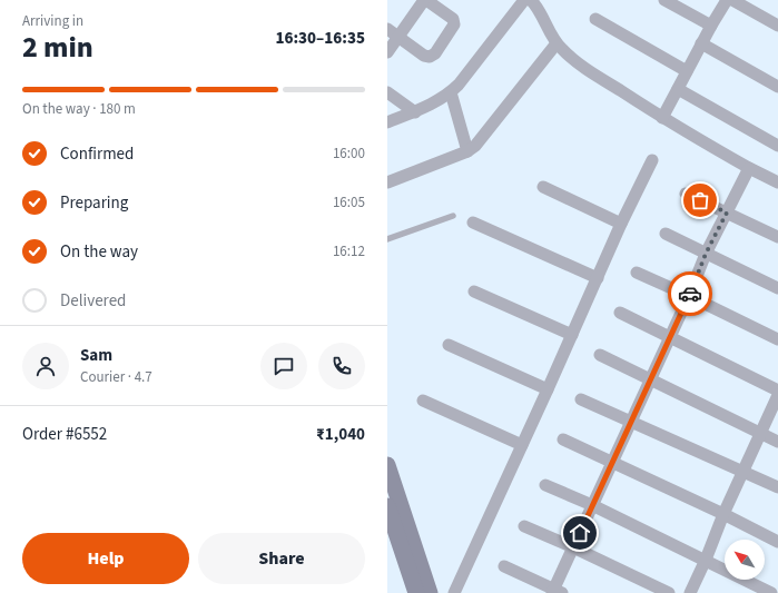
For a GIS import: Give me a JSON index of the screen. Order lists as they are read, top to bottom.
{
  "north": "top left",
  "page": {
    "heading": ["2 min", "Arriving in", "16:30–16:35"],
    "panel": [
      "Sam",
      "Courier · 4.7",
      "Order #6552",
      "₹1,040"
    ],
    "bar": "On the way · 180 m",
    "list": [
      ["Confirmed", "16:00"],
      ["Preparing", "16:05"],
      ["On the way", "16:12"],
      "Delivered"
    ],
    "buttons": ["Help", "Share"]
  }
}
